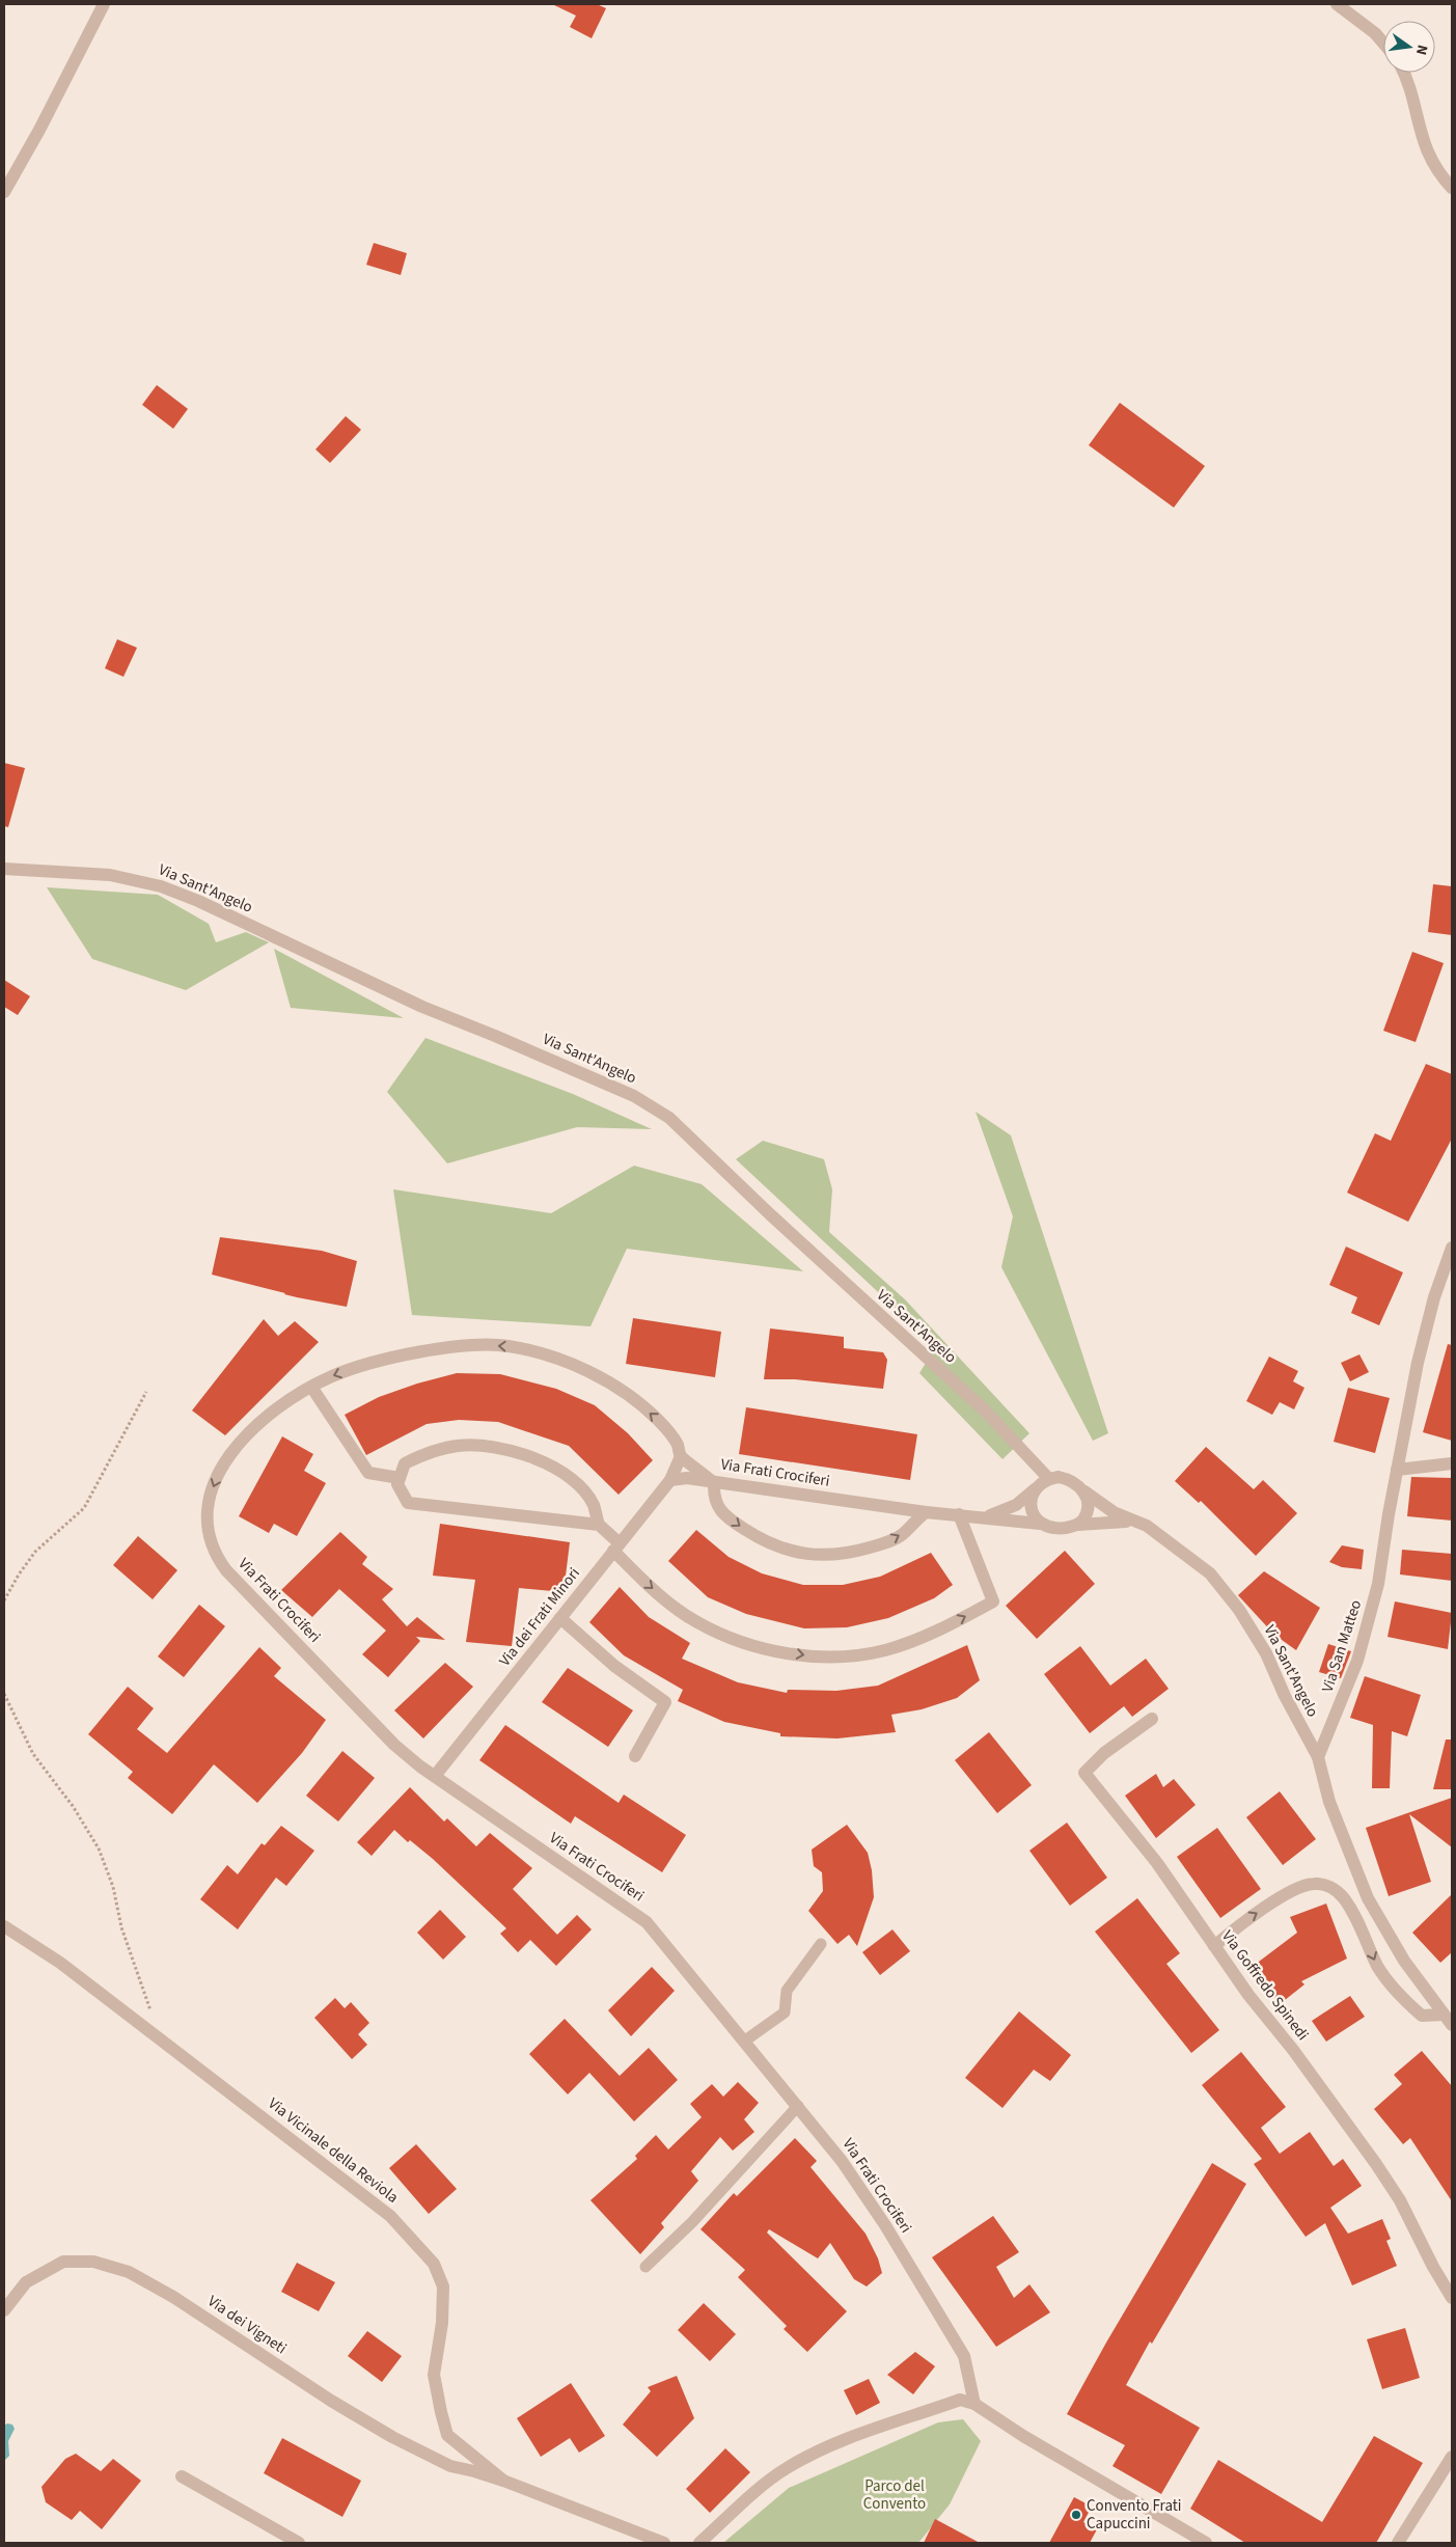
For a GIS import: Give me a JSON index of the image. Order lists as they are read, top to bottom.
{
  "streets": {
    "street": [
      "Via Sant'Angelo",
      "Via Frati Crociferi",
      "Via dei Frati Minori",
      "Via San Matteo",
      "Via Goffredo Spinedi",
      "Via Vicinale della Reviola",
      "Via dei Vigneti"
    ]
  },
  "crossings": [
    ["Via Sant'Angelo", "Via Frati Crociferi"],
    ["Via Sant'Angelo", "Via San Matteo"],
    ["Via Frati Crociferi", "Via dei Frati Minori"],
    ["Via Vicinale della Reviola", "Via dei Vigneti"]
  ],
  "parks": ["Parco del Convento"],
  "places": ["Convento Frati Capuccini"],
  "north": "right"
}
